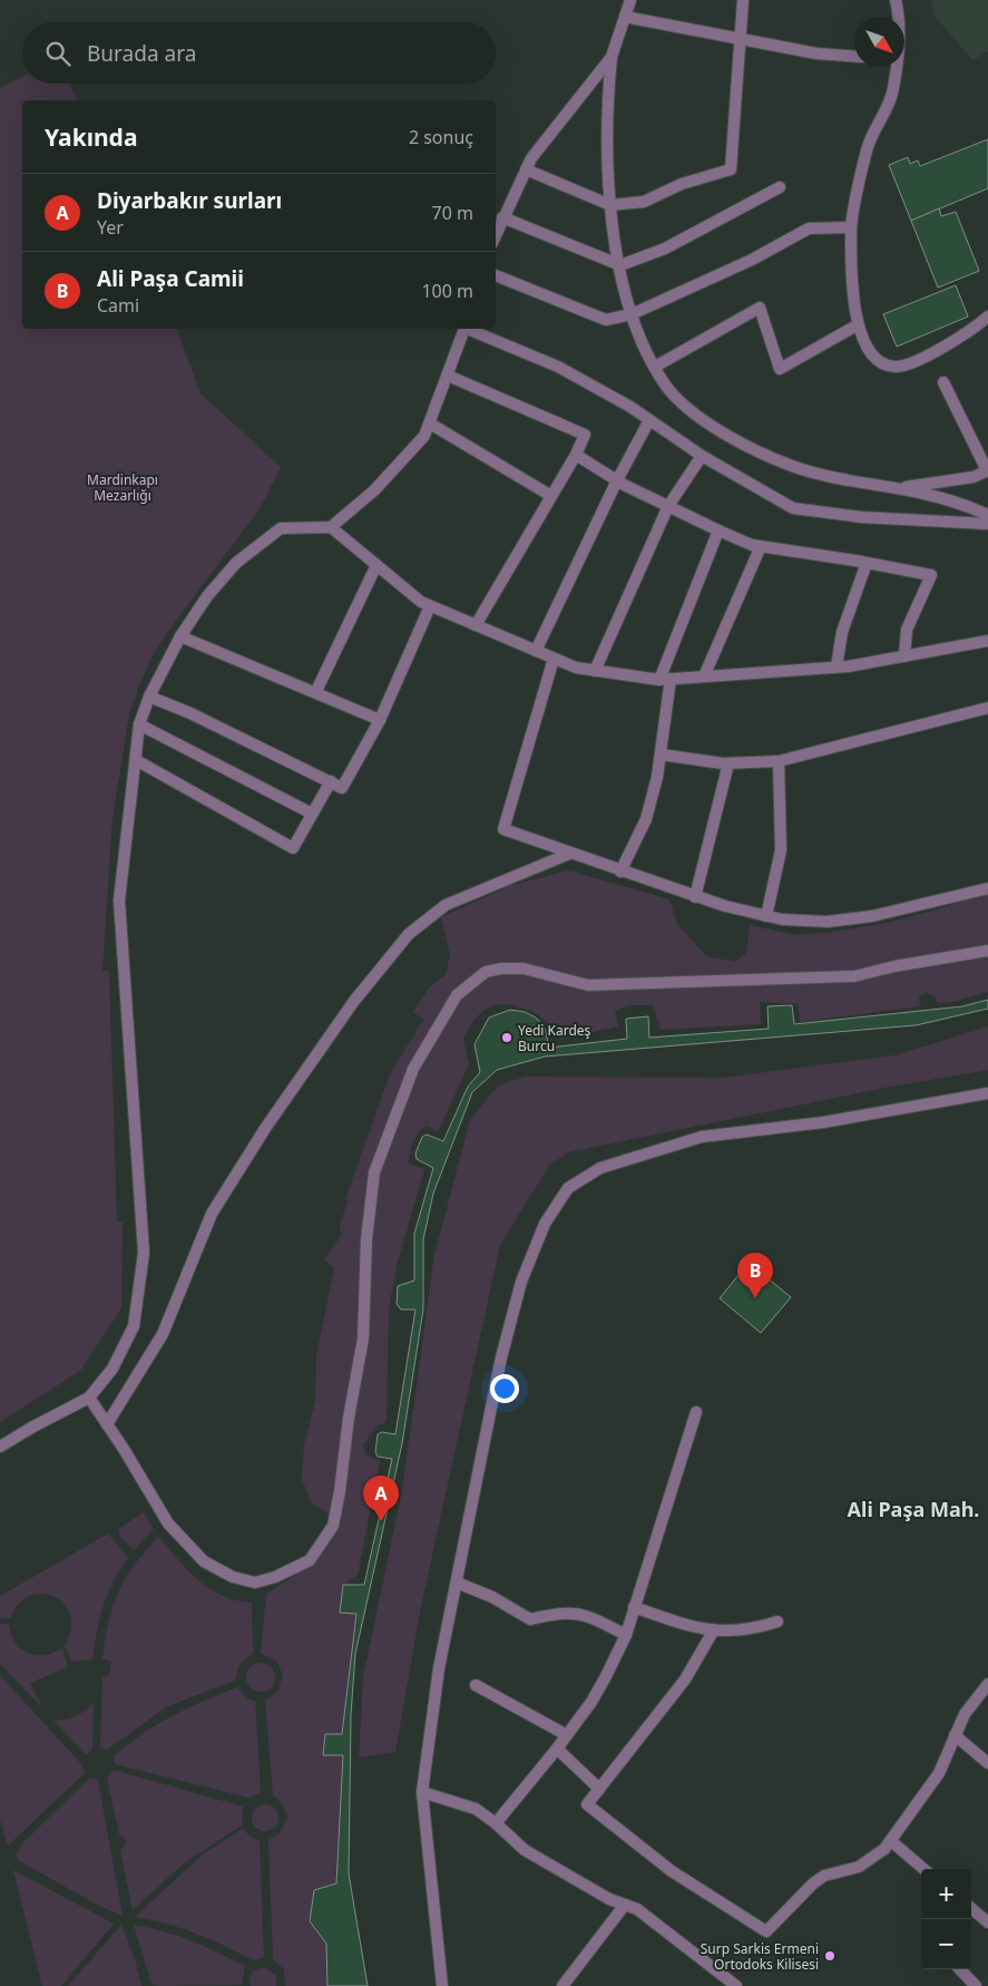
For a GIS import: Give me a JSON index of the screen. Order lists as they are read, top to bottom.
{
  "districts": ["Ali Paşa Mah."],
  "parks": ["Mardinkapı Mezarlığı"],
  "places": ["Yedi Kardeş Burcu", "Surp Sarkis Ermeni Ortodoks Kilisesi"],
  "north": "bottom right",
  "page": {
    "search": "Burada ara",
    "heading": ["Yakında", "2 sonuç"],
    "list": [
      {
        "mark": "A",
        "name": "Diyarbakır surları",
        "note": "Yer",
        "value": "70 m"
      },
      {
        "mark": "B",
        "name": "Ali Paşa Camii",
        "note": "Cami",
        "value": "100 m"
      }
    ],
    "pins": ["B", "A"],
    "map_buttons": ["+", "−"]
  }
}
